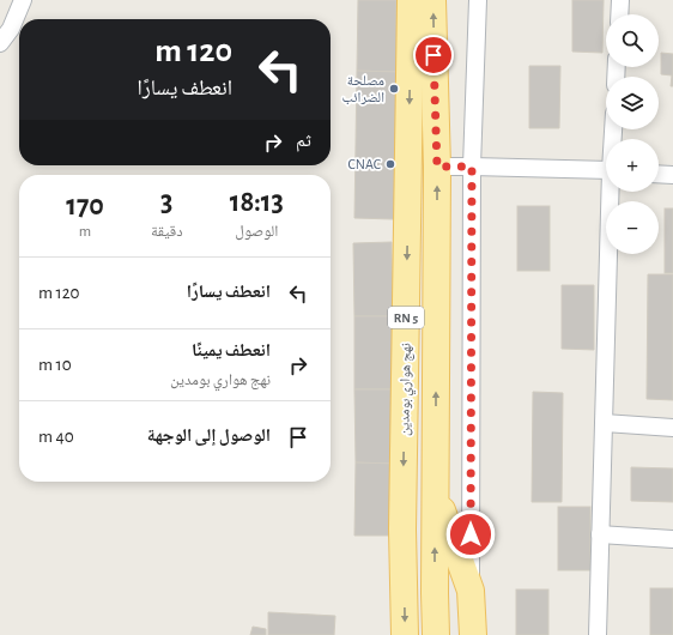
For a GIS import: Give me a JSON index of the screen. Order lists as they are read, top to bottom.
{
  "streets": {
    "main road": ["RN 5", "نهج هواري بومدين"]
  },
  "places": ["مصلحة الضرائب", "CNAC"],
  "page": {
    "map_buttons": ["+", "−"],
    "turn": ["120 m", "انعطف يسارًا"],
    "then": "ثم",
    "eta": [
      "18:13",
      "الوصول",
      "3",
      "دقيقة",
      "170",
      "m"
    ],
    "list": [
      {
        "name": "انعطف يسارًا",
        "value": "120 m"
      },
      {
        "name": "انعطف يمينًا",
        "note": "نهج هواري بومدين",
        "value": "10 m"
      },
      {
        "name": "الوصول إلى الوجهة",
        "value": "40 m"
      }
    ]
  }
}
